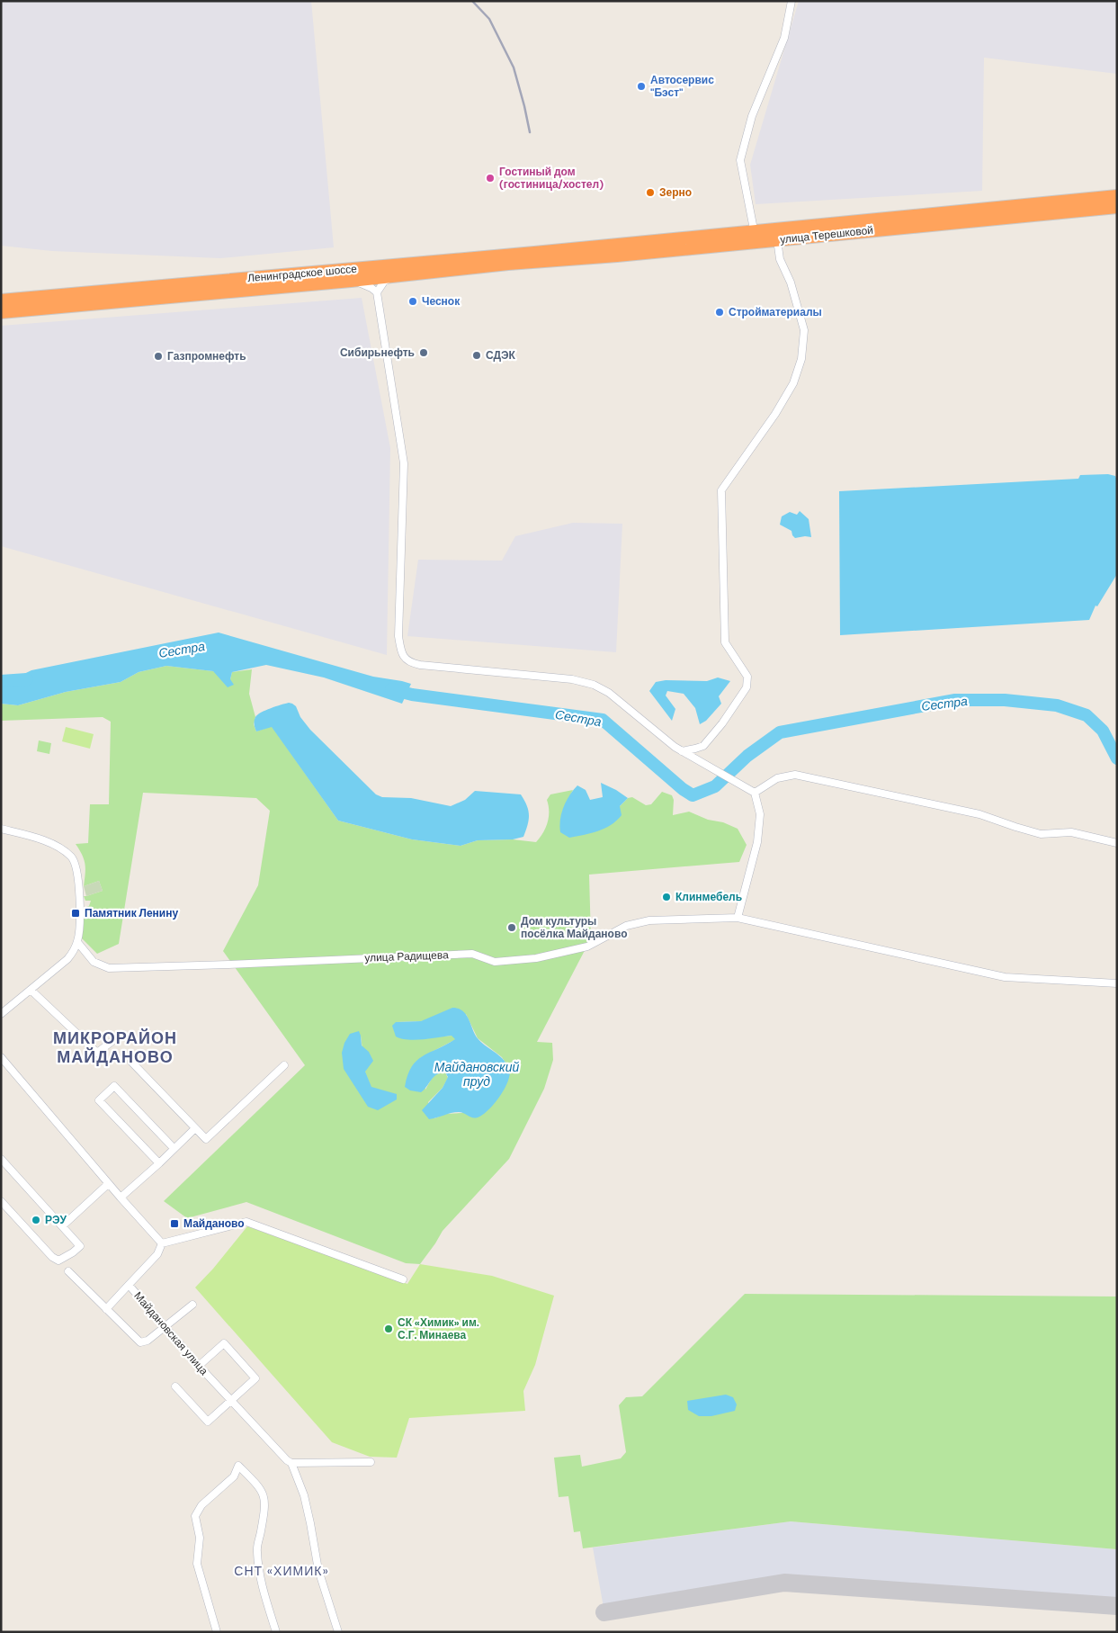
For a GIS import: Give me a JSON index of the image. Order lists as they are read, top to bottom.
{
  "streets": {
    "highway": ["улица Терешковой", "Ленинградское шоссе"],
    "street": ["улица Радищева", "Майдановская улица"]
  },
  "crossings": [
    ["улица Терешковой", "Ленинградское шоссе"]
  ],
  "districts": ["МИКРОРАЙОН МАЙДАНОВО", "СНТ «ХИМИК»"],
  "water": ["Сестра", "Майдановский пруд"],
  "places": {
    "other": [
      "Автосервис \"Бэст\"",
      "Гостиный дом (гостиница/хостел)",
      "Зерно",
      "Чеснок",
      "Стройматериалы",
      "Сибирьнефть",
      "СДЭК",
      "Газпромнефть",
      "Клинмебель",
      "Дом культуры посёлка Майданово",
      "РЭУ",
      "СК «Химик» им. С.Г. Минаева"
    ],
    "transit": ["Памятник Ленину", "Майданово"]
  }
}
